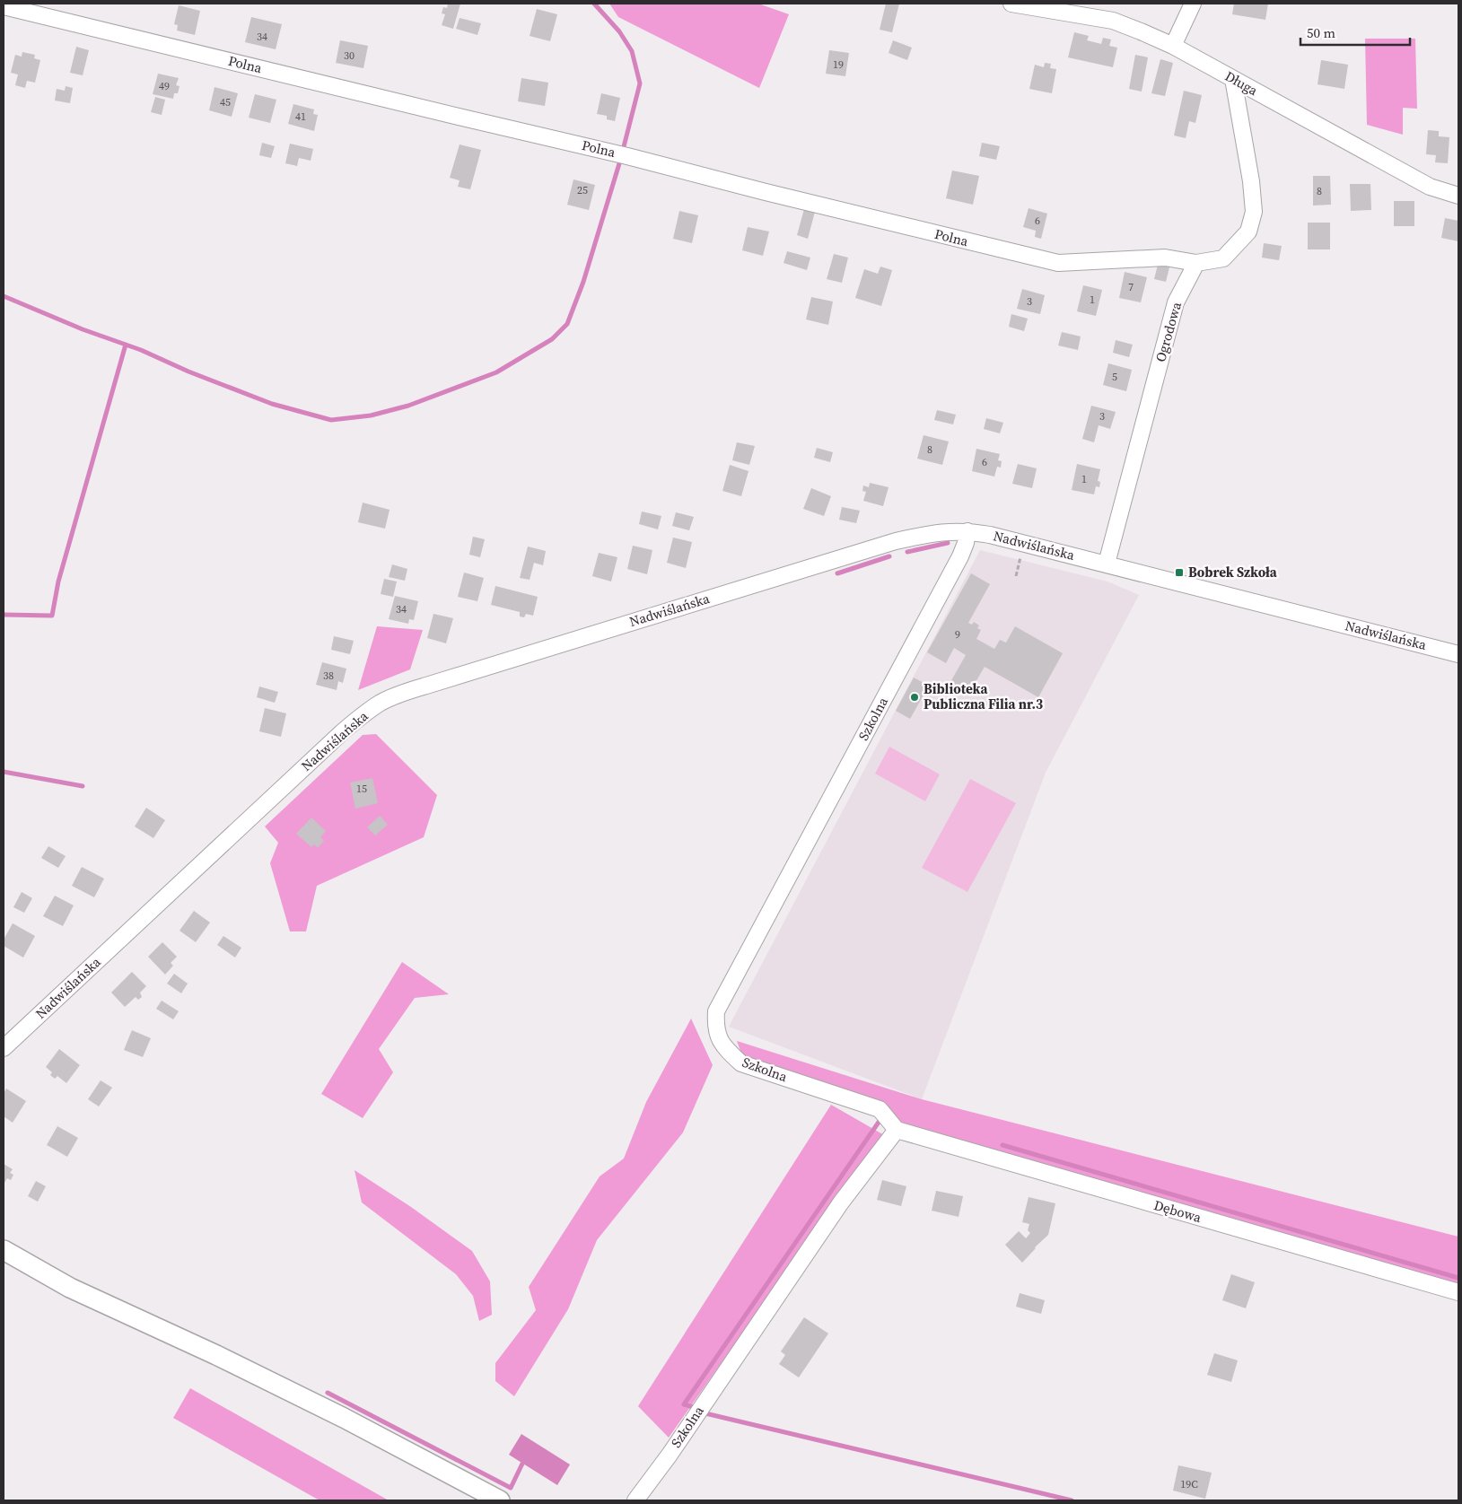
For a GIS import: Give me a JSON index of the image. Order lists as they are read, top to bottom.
{
  "streets": {
    "street": [
      "Polna",
      "Długa",
      "Ogrodowa",
      "Nadwiślańska",
      "Szkolna",
      "Dębowa"
    ]
  },
  "crossings": [
    ["Polna", "Ogrodowa"],
    ["Ogrodowa", "Nadwiślańska"],
    ["Nadwiślańska", "Szkolna"],
    ["Szkolna", "Dębowa"]
  ],
  "places": {
    "transit": ["Bobrek Szkoła"],
    "other": ["Biblioteka Publiczna Filia nr.3"]
  },
  "house_numbers": [
    "34",
    "30",
    "19",
    "49",
    "45",
    "41",
    "25",
    "8",
    "6",
    "7",
    "1",
    "3",
    "5",
    "3",
    "8",
    "6",
    "1",
    "34",
    "9",
    "38",
    "15",
    "19C"
  ],
  "scale_bar": "50 m"
}
